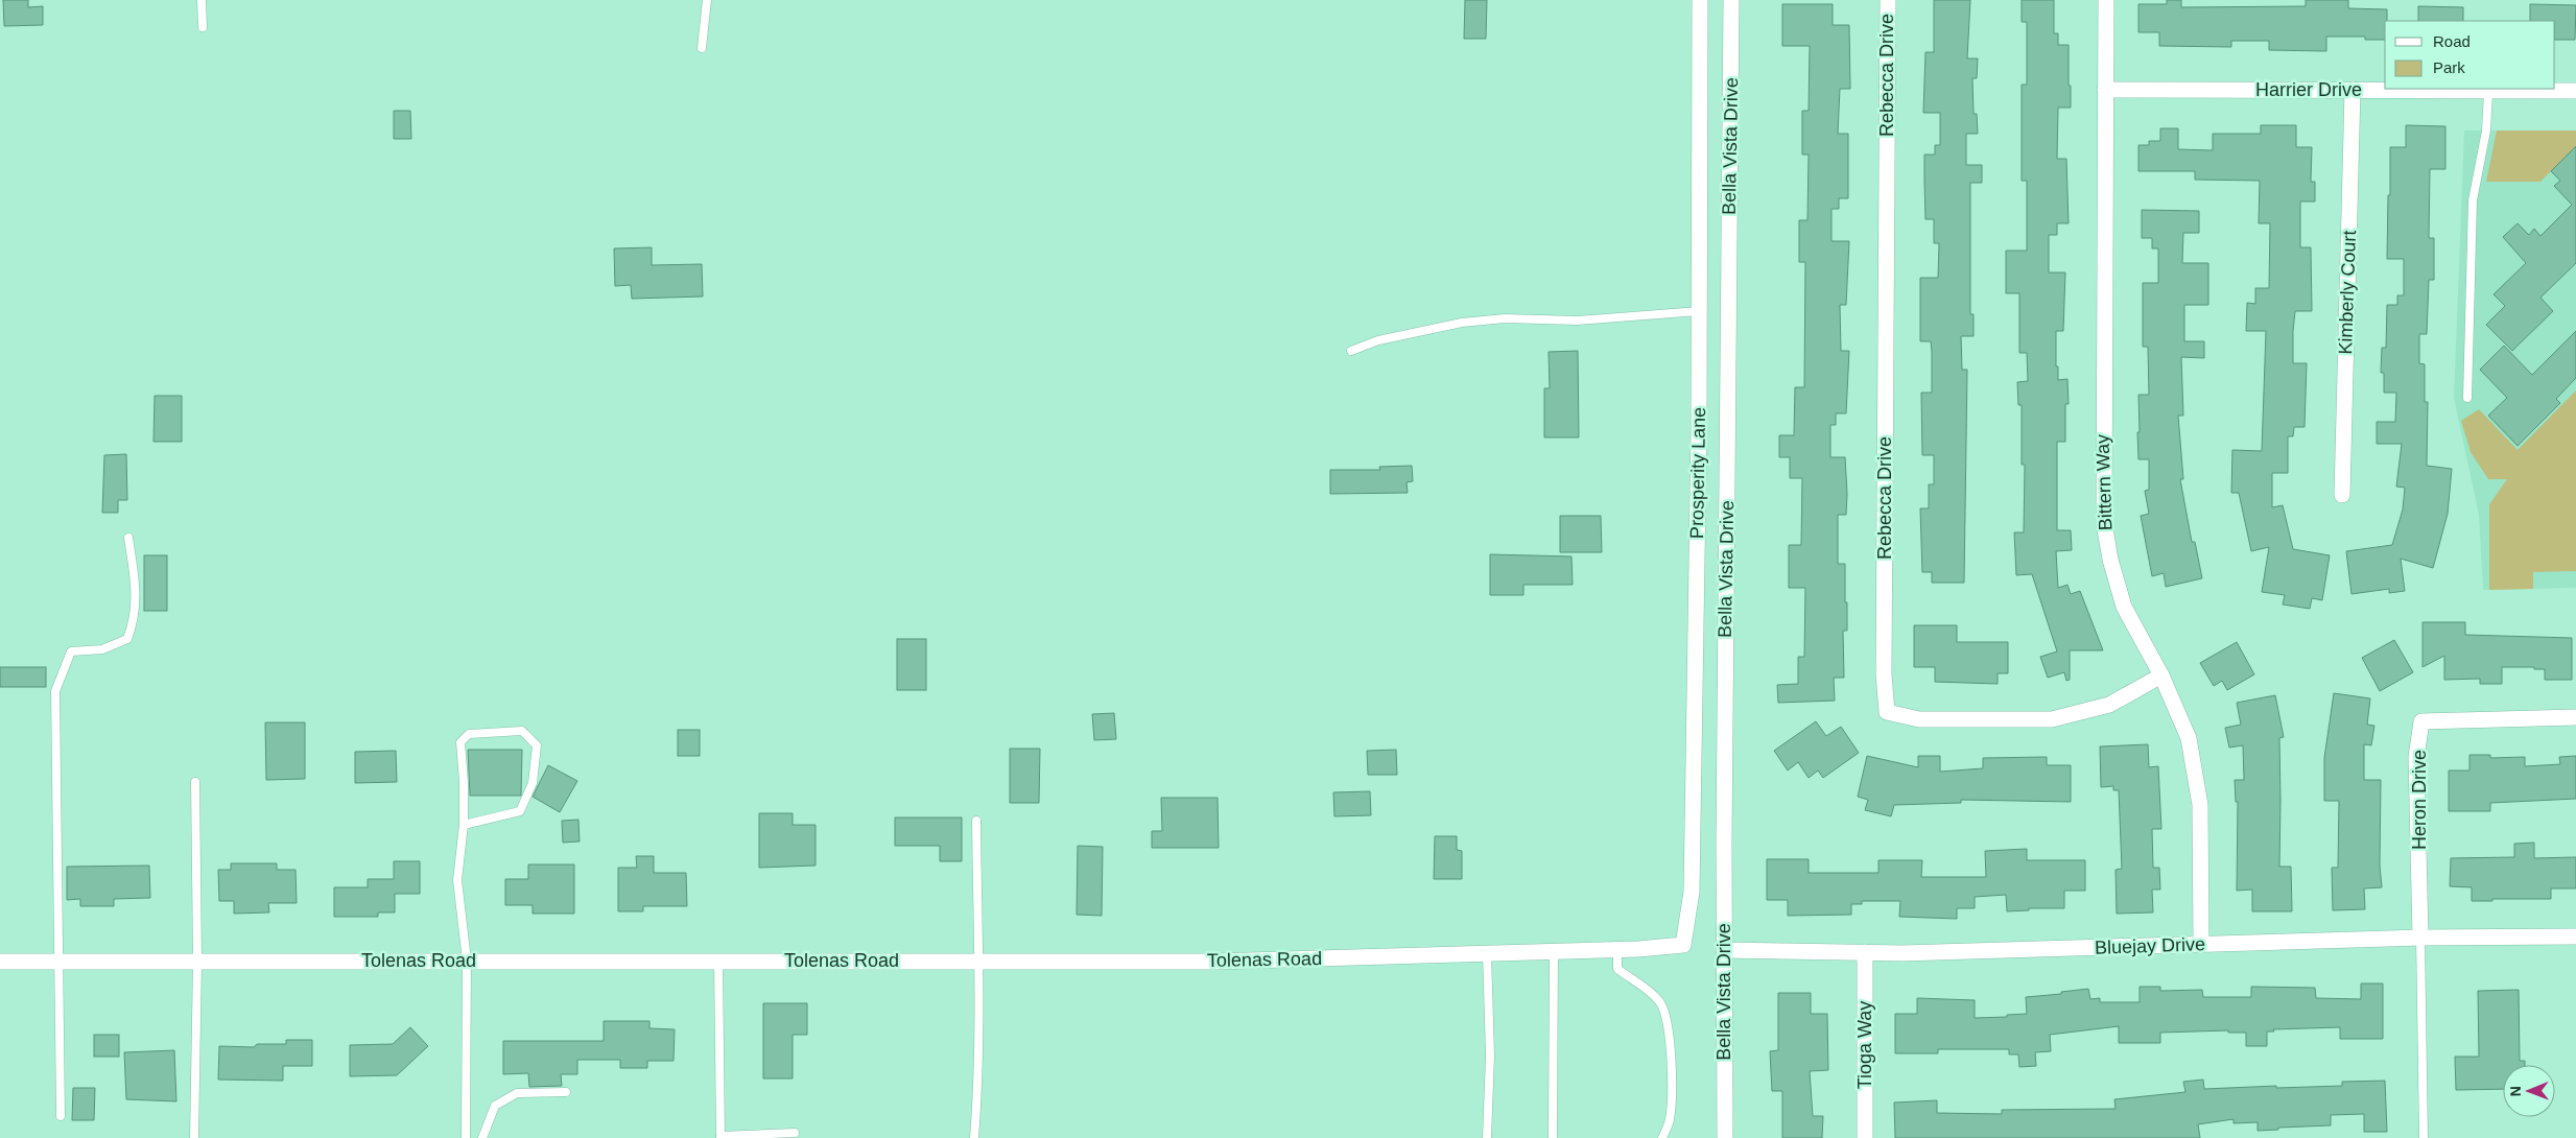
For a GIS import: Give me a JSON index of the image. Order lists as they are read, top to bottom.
{
  "streets": {
    "street": [
      "Rebecca Drive",
      "Harrier Drive",
      "Bella Vista Drive",
      "Kimberly Court",
      "Prosperity Lane",
      "Bittern Way",
      "Heron Drive",
      "Bluejay Drive",
      "Tolenas Road",
      "Tioga Way"
    ]
  },
  "crossings": [
    ["Rebecca Drive", "Bittern Way"],
    ["Harrier Drive", "Kimberly Court"],
    ["Harrier Drive", "Bittern Way"],
    ["Bella Vista Drive", "Bluejay Drive"],
    ["Prosperity Lane", "Tolenas Road"],
    ["Bittern Way", "Bluejay Drive"],
    ["Heron Drive", "Bluejay Drive"],
    ["Bluejay Drive", "Tioga Way"]
  ],
  "legend": ["Road", "Park"],
  "north": "left"
}
